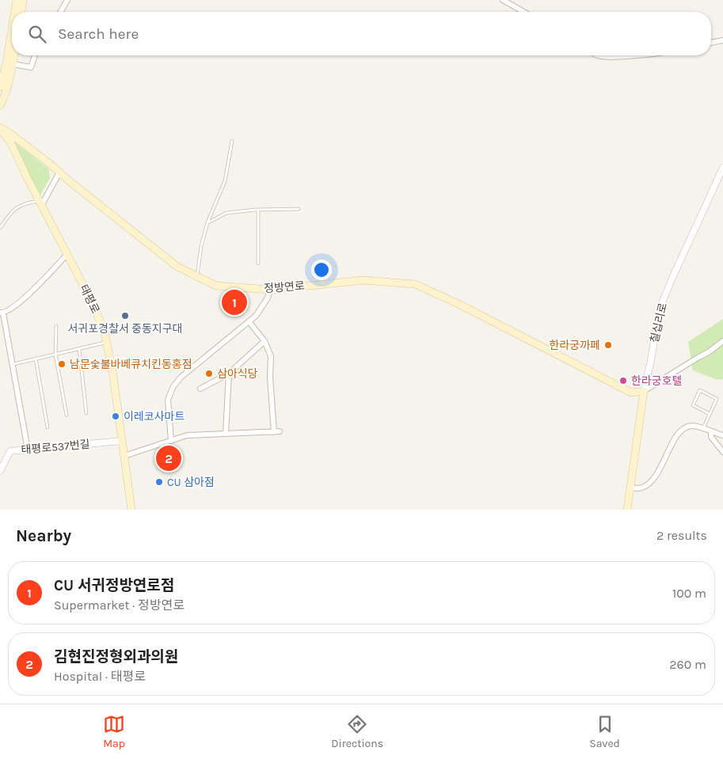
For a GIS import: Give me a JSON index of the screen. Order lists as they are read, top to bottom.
{
  "streets": {
    "main road": ["정방연로", "태평로", "칠십리로"],
    "street": ["태평로537번길"]
  },
  "crossings": [
    ["정방연로", "태평로"],
    ["정방연로", "칠십리로"],
    ["태평로", "태평로537번길"]
  ],
  "places": [
    "서귀포경찰서 중동지구대",
    "한라궁까페",
    "남문숯불바베큐치킨동홍점",
    "삼아식당",
    "한라궁호텔",
    "이레코사마트",
    "CU 삼아점"
  ],
  "page": {
    "search": "Search here",
    "pins": ["1", "2"],
    "heading": ["Nearby", "2 results"],
    "list": [
      {
        "mark": "1",
        "name": "CU 서귀정방연로점",
        "note": "Supermarket · 정방연로",
        "value": "100 m"
      },
      {
        "mark": "2",
        "name": "김현진정형외과의원",
        "note": "Hospital · 태평로",
        "value": "260 m"
      }
    ],
    "nav": ["Map", "Directions", "Saved"]
  }
}
